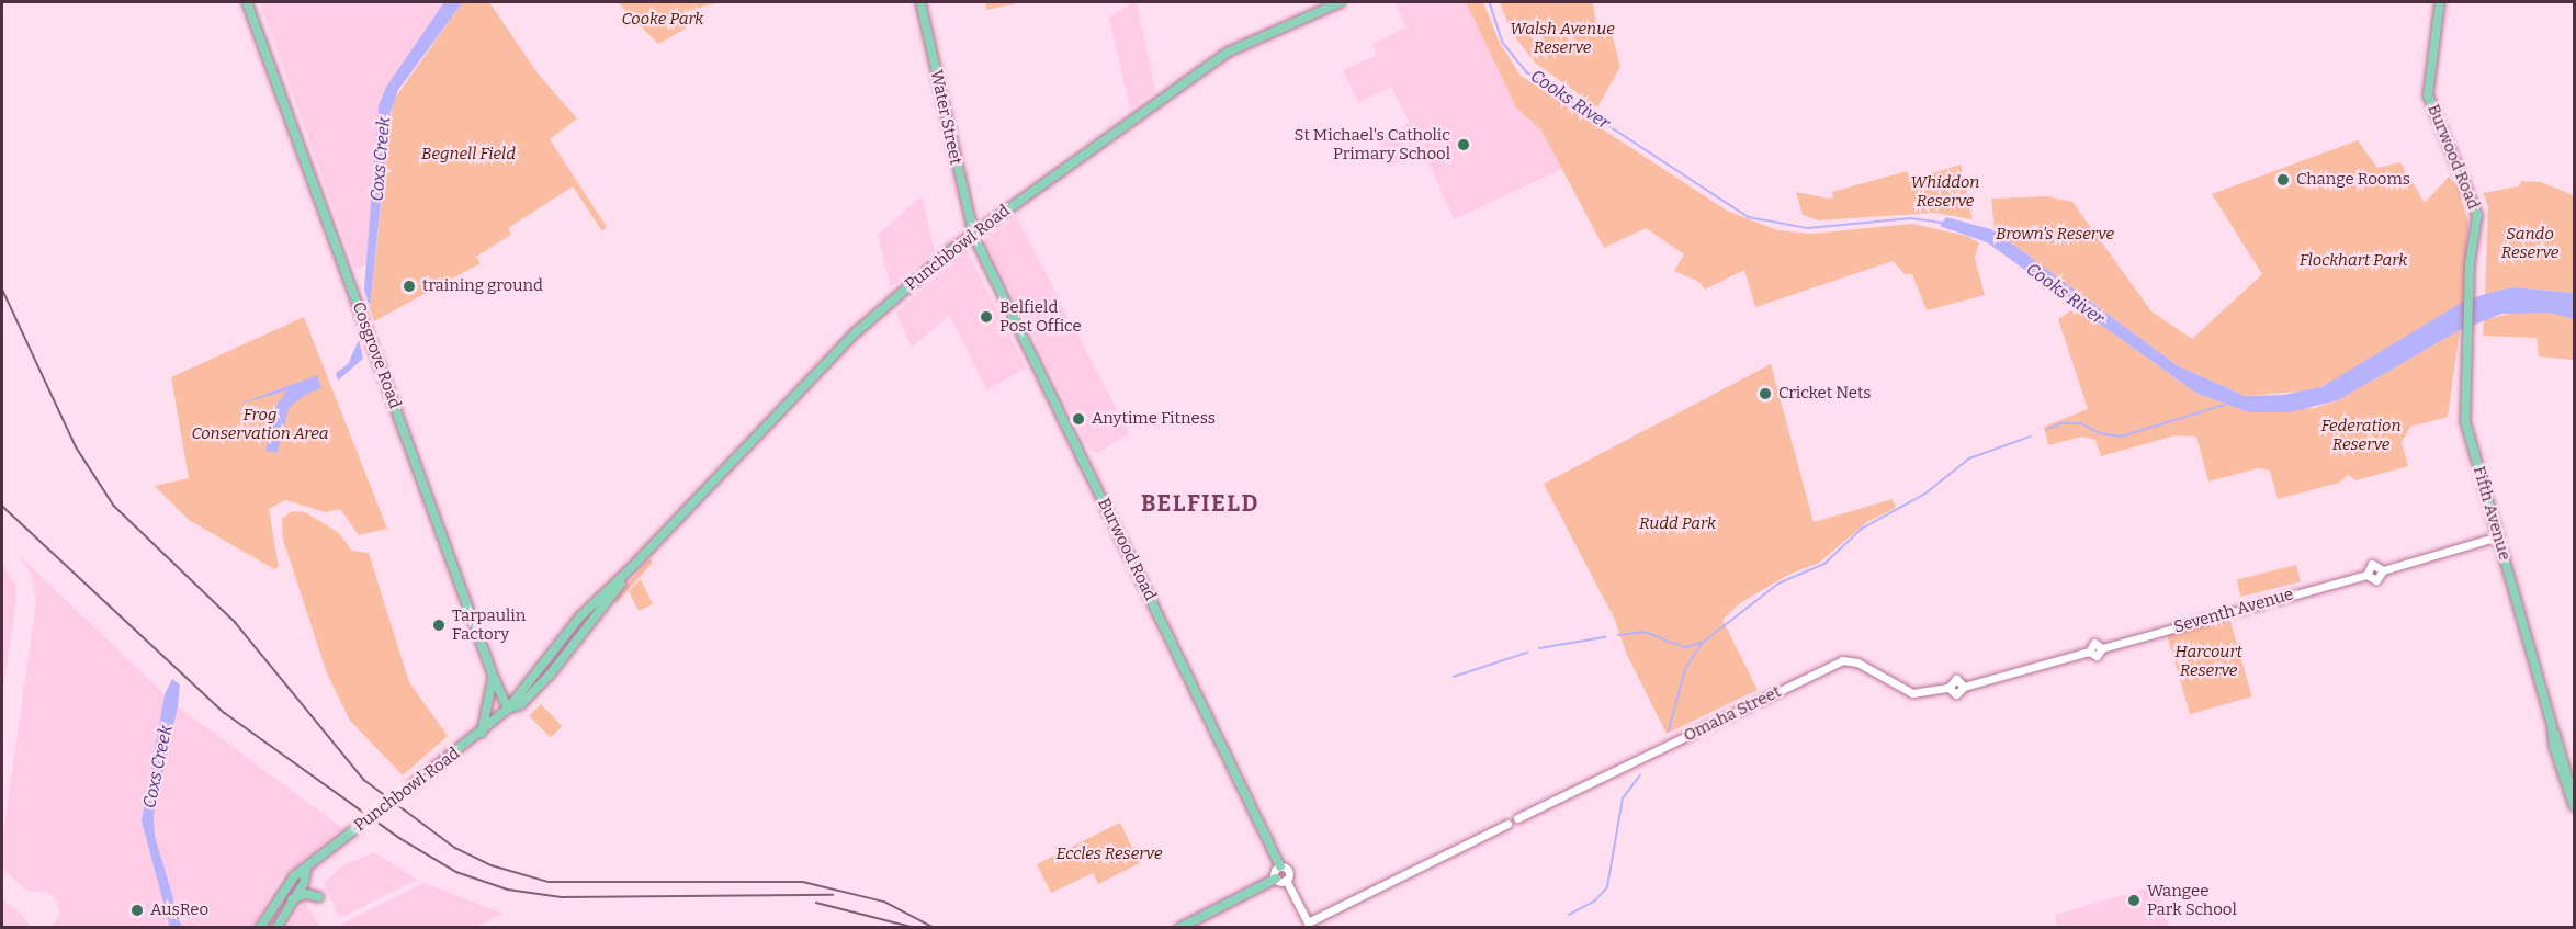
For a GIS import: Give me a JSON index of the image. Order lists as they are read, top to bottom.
{
  "streets": {
    "main road": [
      "Water Street",
      "Burwood Road",
      "Punchbowl Road",
      "Cosgrove Road",
      "Fifth Avenue"
    ],
    "street": ["Seventh Avenue", "Omaha Street"]
  },
  "crossings": [
    ["Water Street", "Burwood Road"],
    ["Water Street", "Punchbowl Road"],
    ["Burwood Road", "Punchbowl Road"],
    ["Burwood Road", "Fifth Avenue"],
    ["Punchbowl Road", "Cosgrove Road"],
    ["Fifth Avenue", "Seventh Avenue"],
    ["Seventh Avenue", "Omaha Street"]
  ],
  "districts": ["BELFIELD"],
  "water": ["Cooks River", "Coxs Creek"],
  "parks": [
    "Cooke Park",
    "Walsh Avenue Reserve",
    "Begnell Field",
    "Whiddon Reserve",
    "Sando Reserve",
    "Brown's Reserve",
    "Flockhart Park",
    "Frog Conservation Area",
    "Federation Reserve",
    "Rudd Park",
    "Harcourt Reserve",
    "Eccles Reserve"
  ],
  "places": [
    "St Michael's Catholic Primary School",
    "Change Rooms",
    "training ground",
    "Belfield Post Office",
    "Cricket Nets",
    "Anytime Fitness",
    "Tarpaulin Factory",
    "Wangee Park School",
    "AusReo"
  ]
}
